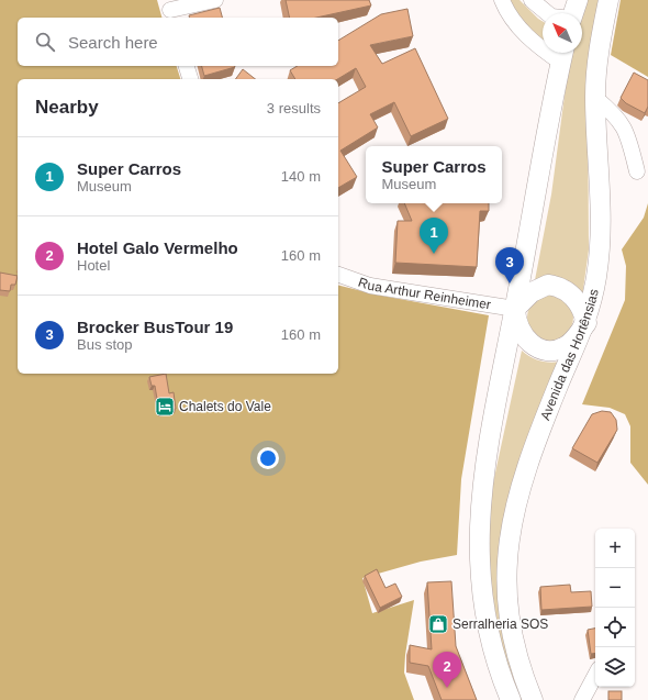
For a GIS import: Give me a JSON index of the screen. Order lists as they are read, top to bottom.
{
  "streets": {
    "main road": ["Avenida das Hortênsias"],
    "street": ["Rua Arthur Reinheimer"]
  },
  "crossings": [
    ["Rua Arthur Reinheimer", "Avenida das Hortênsias"]
  ],
  "places": {
    "hotel": ["Chalets do Vale"],
    "shop": ["Serralheria SOS"]
  },
  "north": "top left",
  "page": {
    "search": "Search here",
    "heading": ["Nearby", "3 results"],
    "list": [
      {
        "mark": "1",
        "name": "Super Carros",
        "note": "Museum",
        "value": "140 m"
      },
      {
        "mark": "2",
        "name": "Hotel Galo Vermelho",
        "note": "Hotel",
        "value": "160 m"
      },
      {
        "mark": "3",
        "name": "Brocker BusTour 19",
        "note": "Bus stop",
        "value": "160 m"
      }
    ],
    "popup": ["Super Carros", "Museum"],
    "pins": ["1", "3", "2"],
    "map_buttons": ["+", "−"]
  }
}
